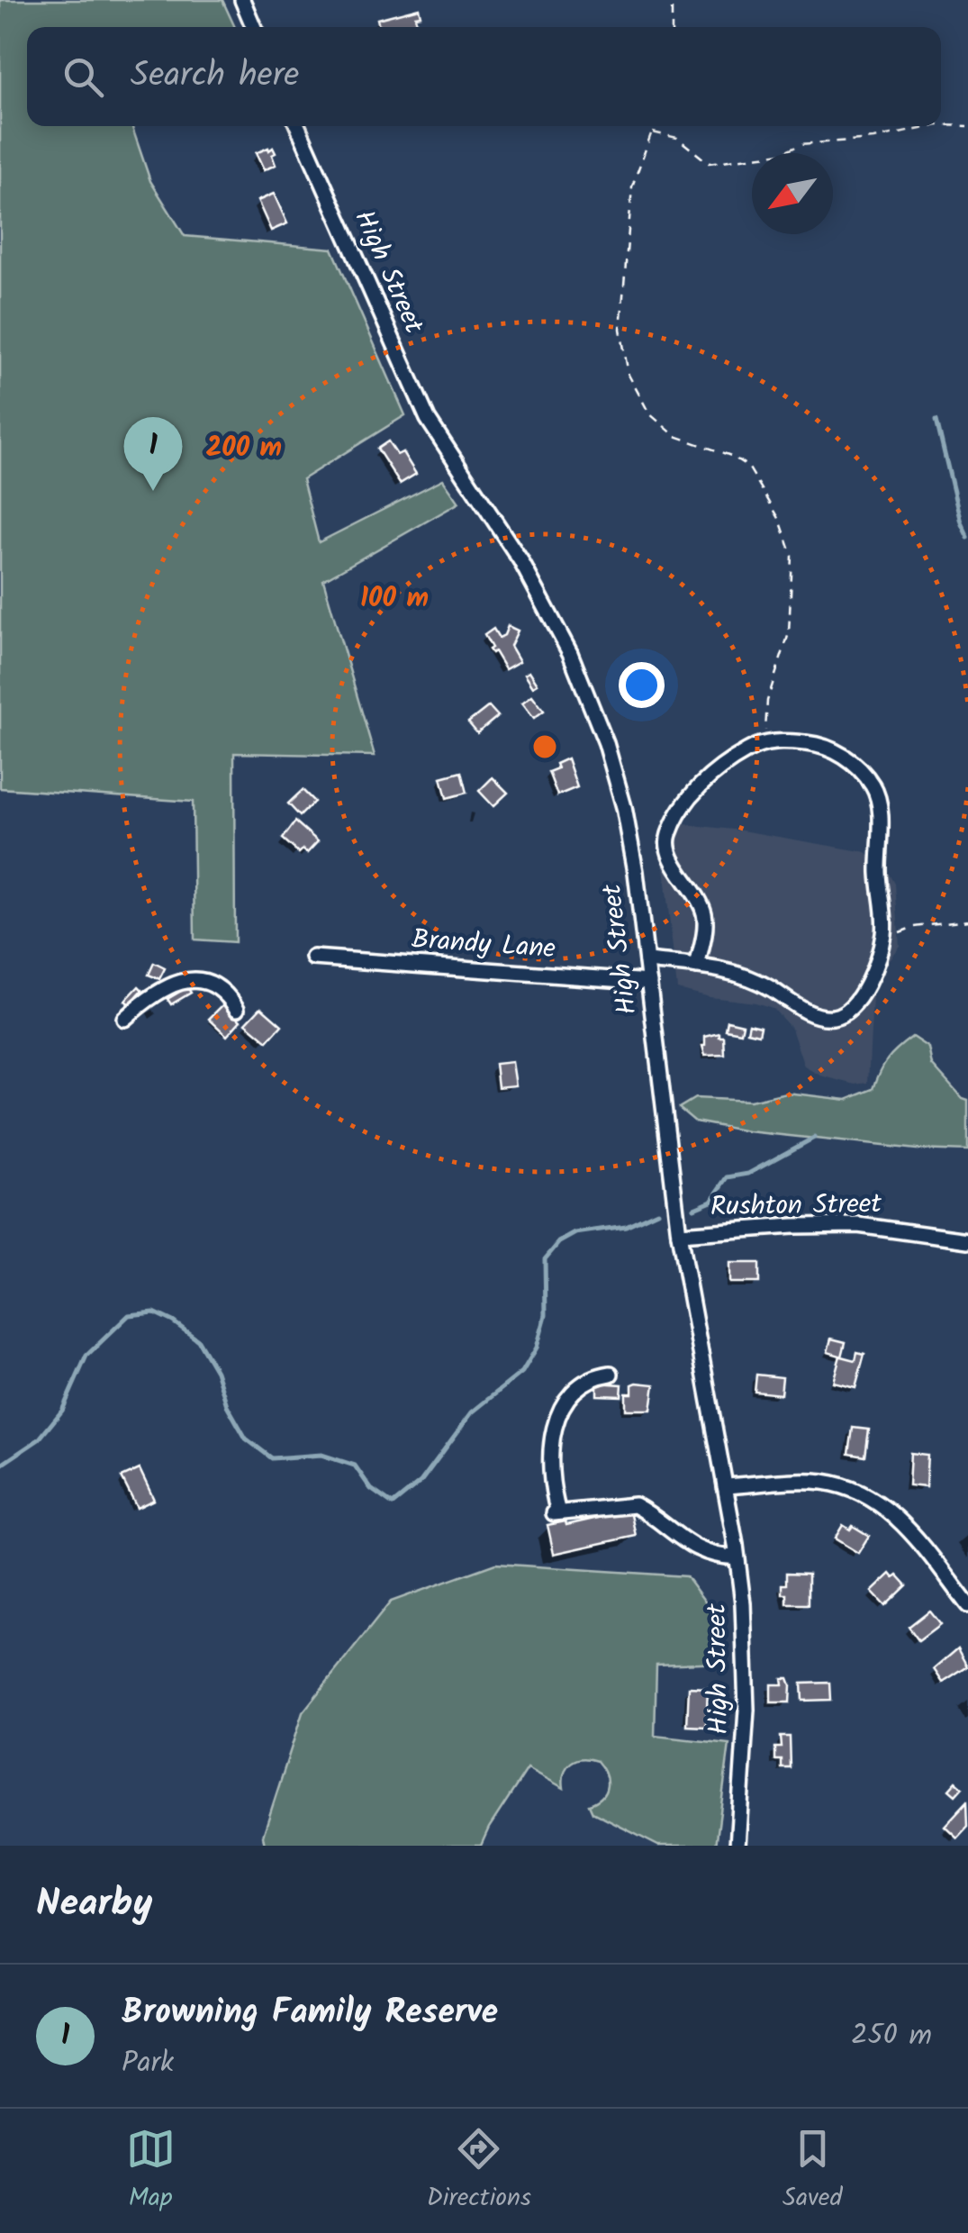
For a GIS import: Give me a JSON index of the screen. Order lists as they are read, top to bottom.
{
  "streets": {
    "street": ["High Street", "Brandy Lane", "Rushton Street"]
  },
  "crossings": [
    ["High Street", "Brandy Lane"],
    ["High Street", "Rushton Street"]
  ],
  "north": "bottom left",
  "page": {
    "search": "Search here",
    "pins": "1",
    "heading": "Nearby",
    "list": [
      {
        "mark": "1",
        "name": "Browning Family Reserve",
        "note": "Park",
        "value": "250 m"
      }
    ],
    "nav": ["Map", "Directions", "Saved"]
  },
  "rings": ["200 m", "100 m"]
}
